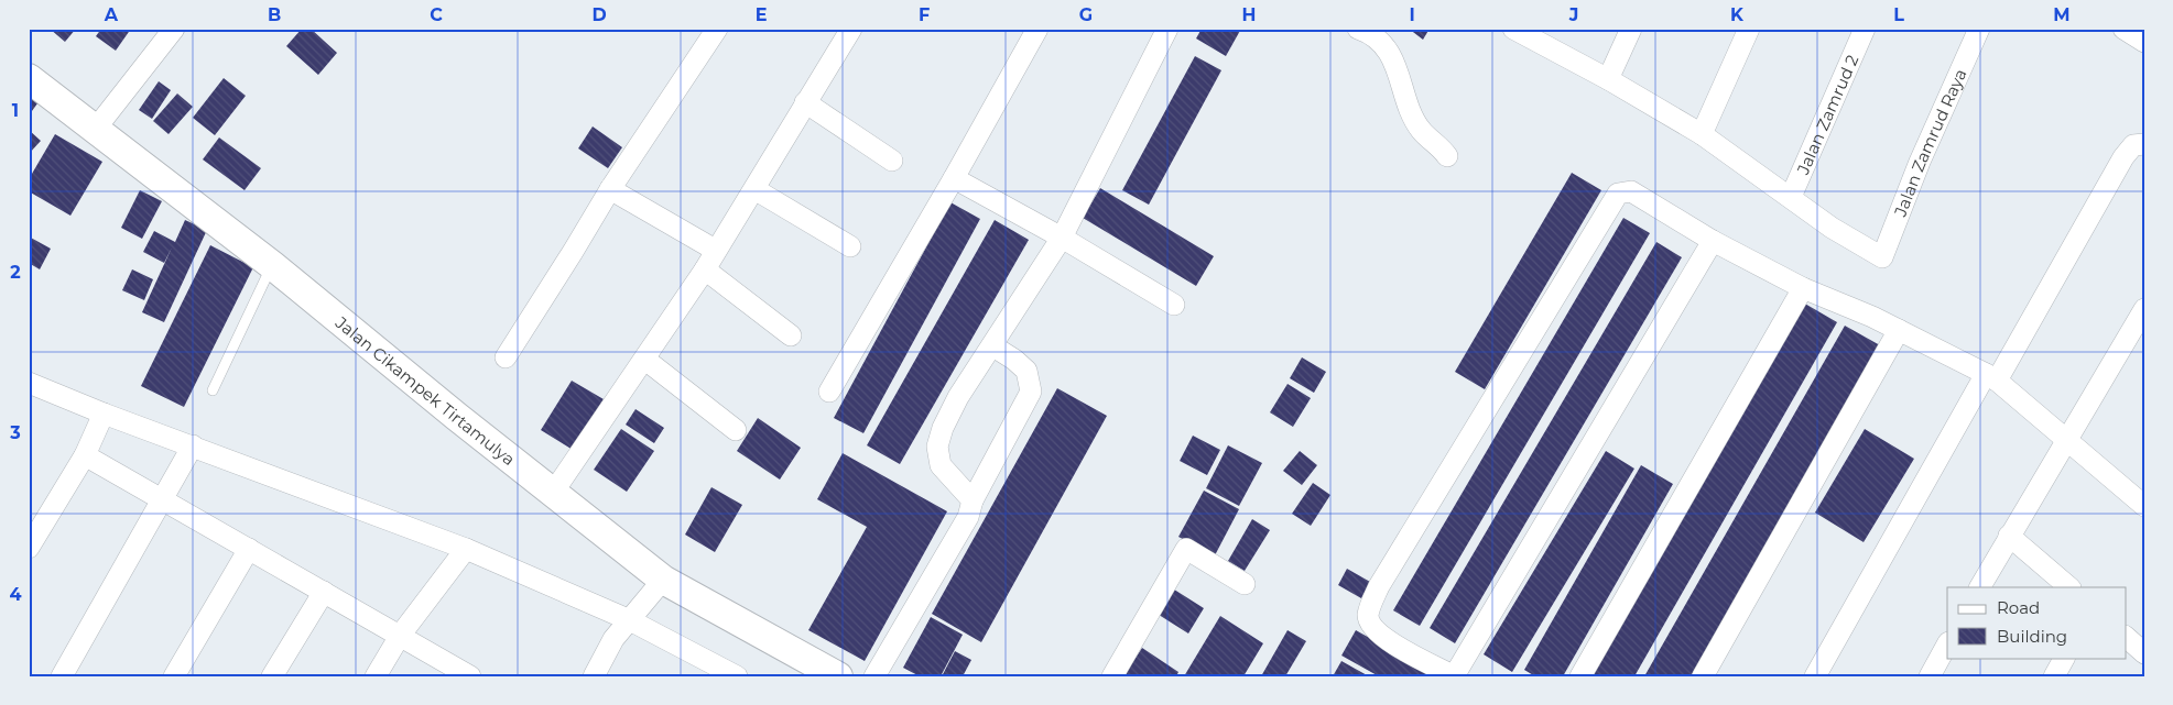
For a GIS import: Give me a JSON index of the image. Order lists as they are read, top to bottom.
{
  "streets": {
    "street": ["Jalan Zamrud 2", "Jalan Zamrud Raya", "Jalan Cikampek Tirtamulya"]
  },
  "crossings": [
    ["Jalan Zamrud 2", "Jalan Zamrud Raya"]
  ],
  "legend": ["Road", "Building"],
  "grid": {
    "columns": [
      "A",
      "B",
      "C",
      "D",
      "E",
      "F",
      "G",
      "H",
      "I",
      "J",
      "K",
      "L",
      "M"
    ],
    "rows": [
      "1",
      "2",
      "3",
      "4"
    ]
  }
}
